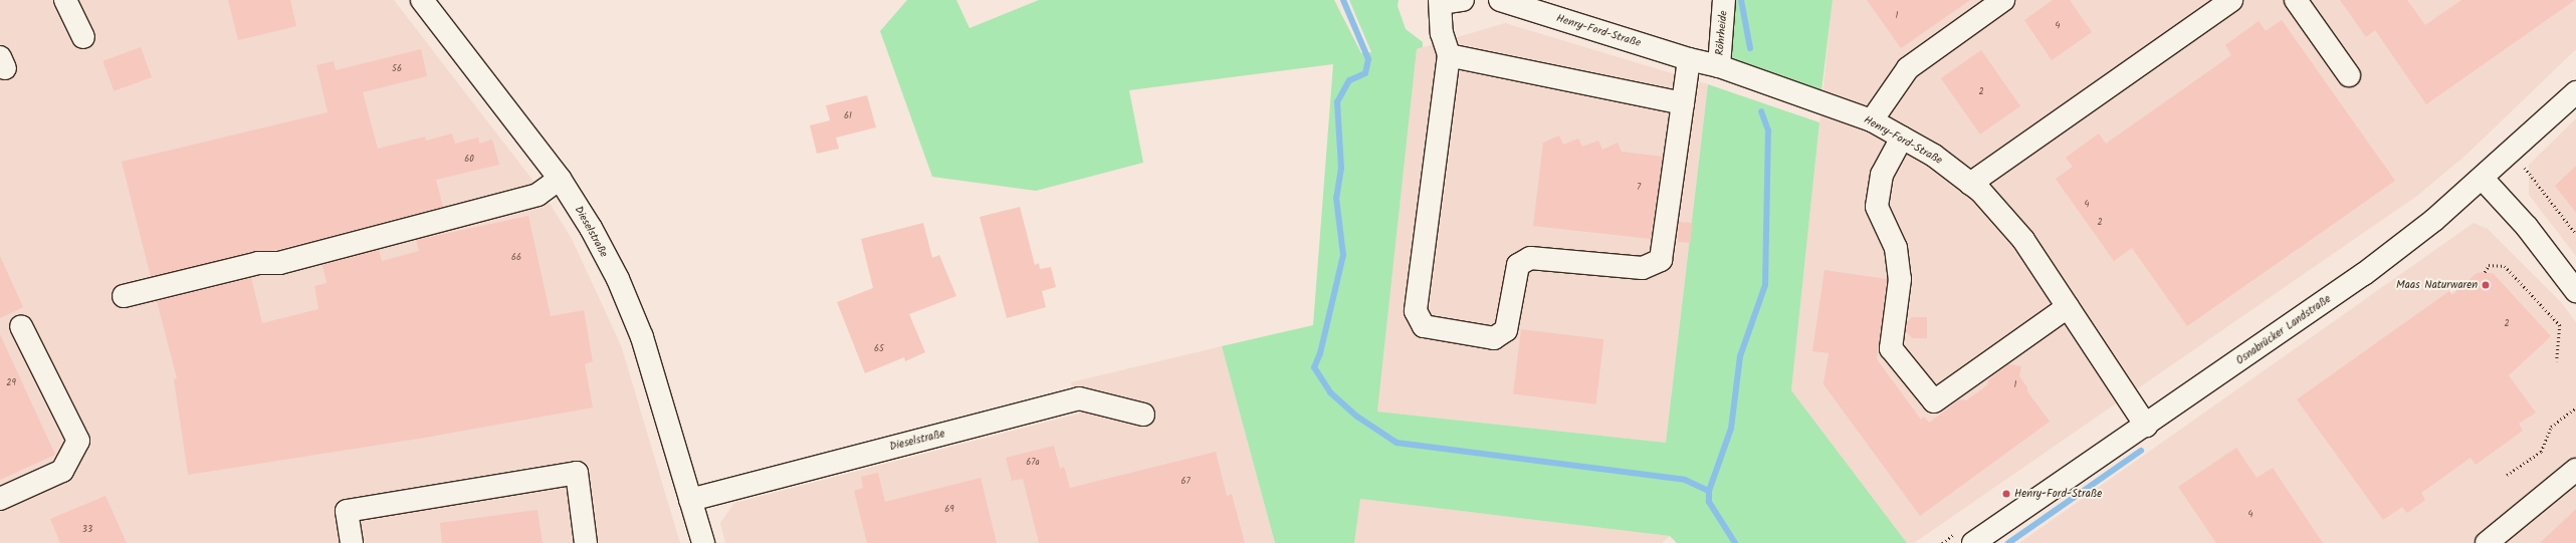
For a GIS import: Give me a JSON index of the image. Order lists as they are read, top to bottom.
{
  "streets": {
    "street": [
      "Henry-Ford-Straße",
      "Röhrheide",
      "Dieselstraße",
      "Osnabrücker Landstraße"
    ]
  },
  "crossings": [
    ["Henry-Ford-Straße", "Röhrheide"],
    ["Henry-Ford-Straße", "Osnabrücker Landstraße"]
  ],
  "places": ["Maas Naturwaren", "Henry-Ford-Straße"],
  "house_numbers": [
    "1",
    "4",
    "56",
    "2",
    "61",
    "60",
    "7",
    "4",
    "2",
    "66",
    "2",
    "65",
    "29",
    "1",
    "67a",
    "67",
    "69",
    "4",
    "33"
  ]
}
